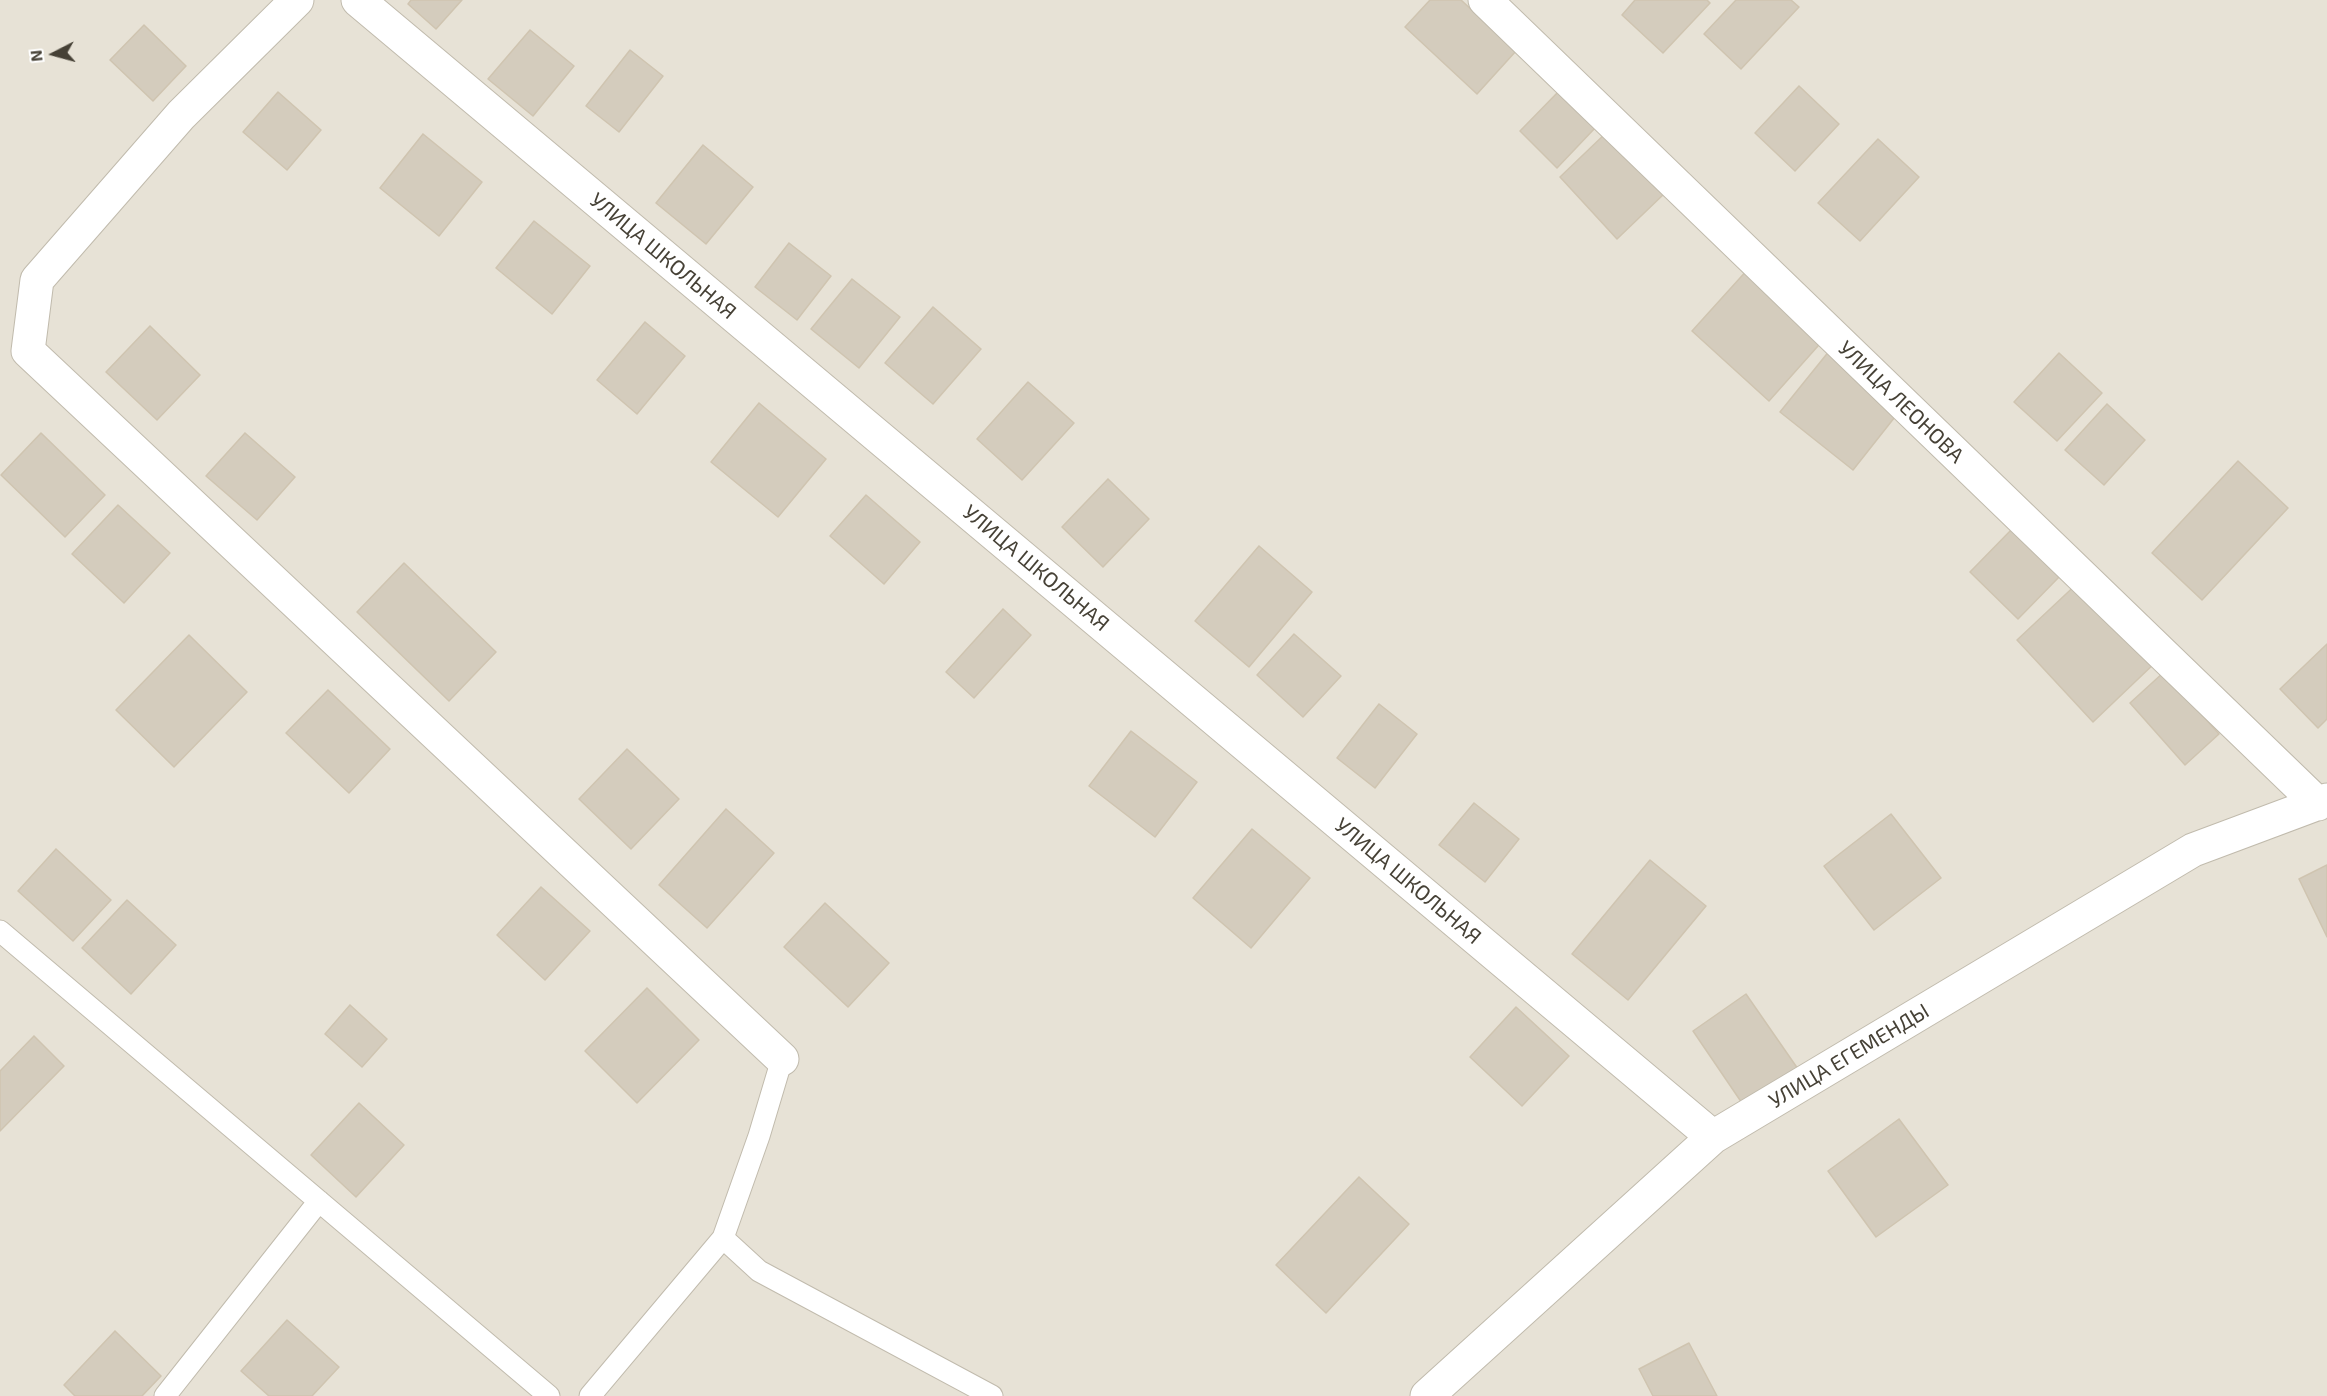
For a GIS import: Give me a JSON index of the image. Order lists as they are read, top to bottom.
{
  "streets": {
    "street": ["УЛИЦА ШКОЛЬНАЯ", "УЛИЦА ЛЕОНОВА", "УЛИЦА ЕГЕМЕНДЫ"]
  },
  "crossings": [
    ["УЛИЦА ШКОЛЬНАЯ", "УЛИЦА ЕГЕМЕНДЫ"],
    ["УЛИЦА ЛЕОНОВА", "УЛИЦА ЕГЕМЕНДЫ"]
  ],
  "north": "left"
}
